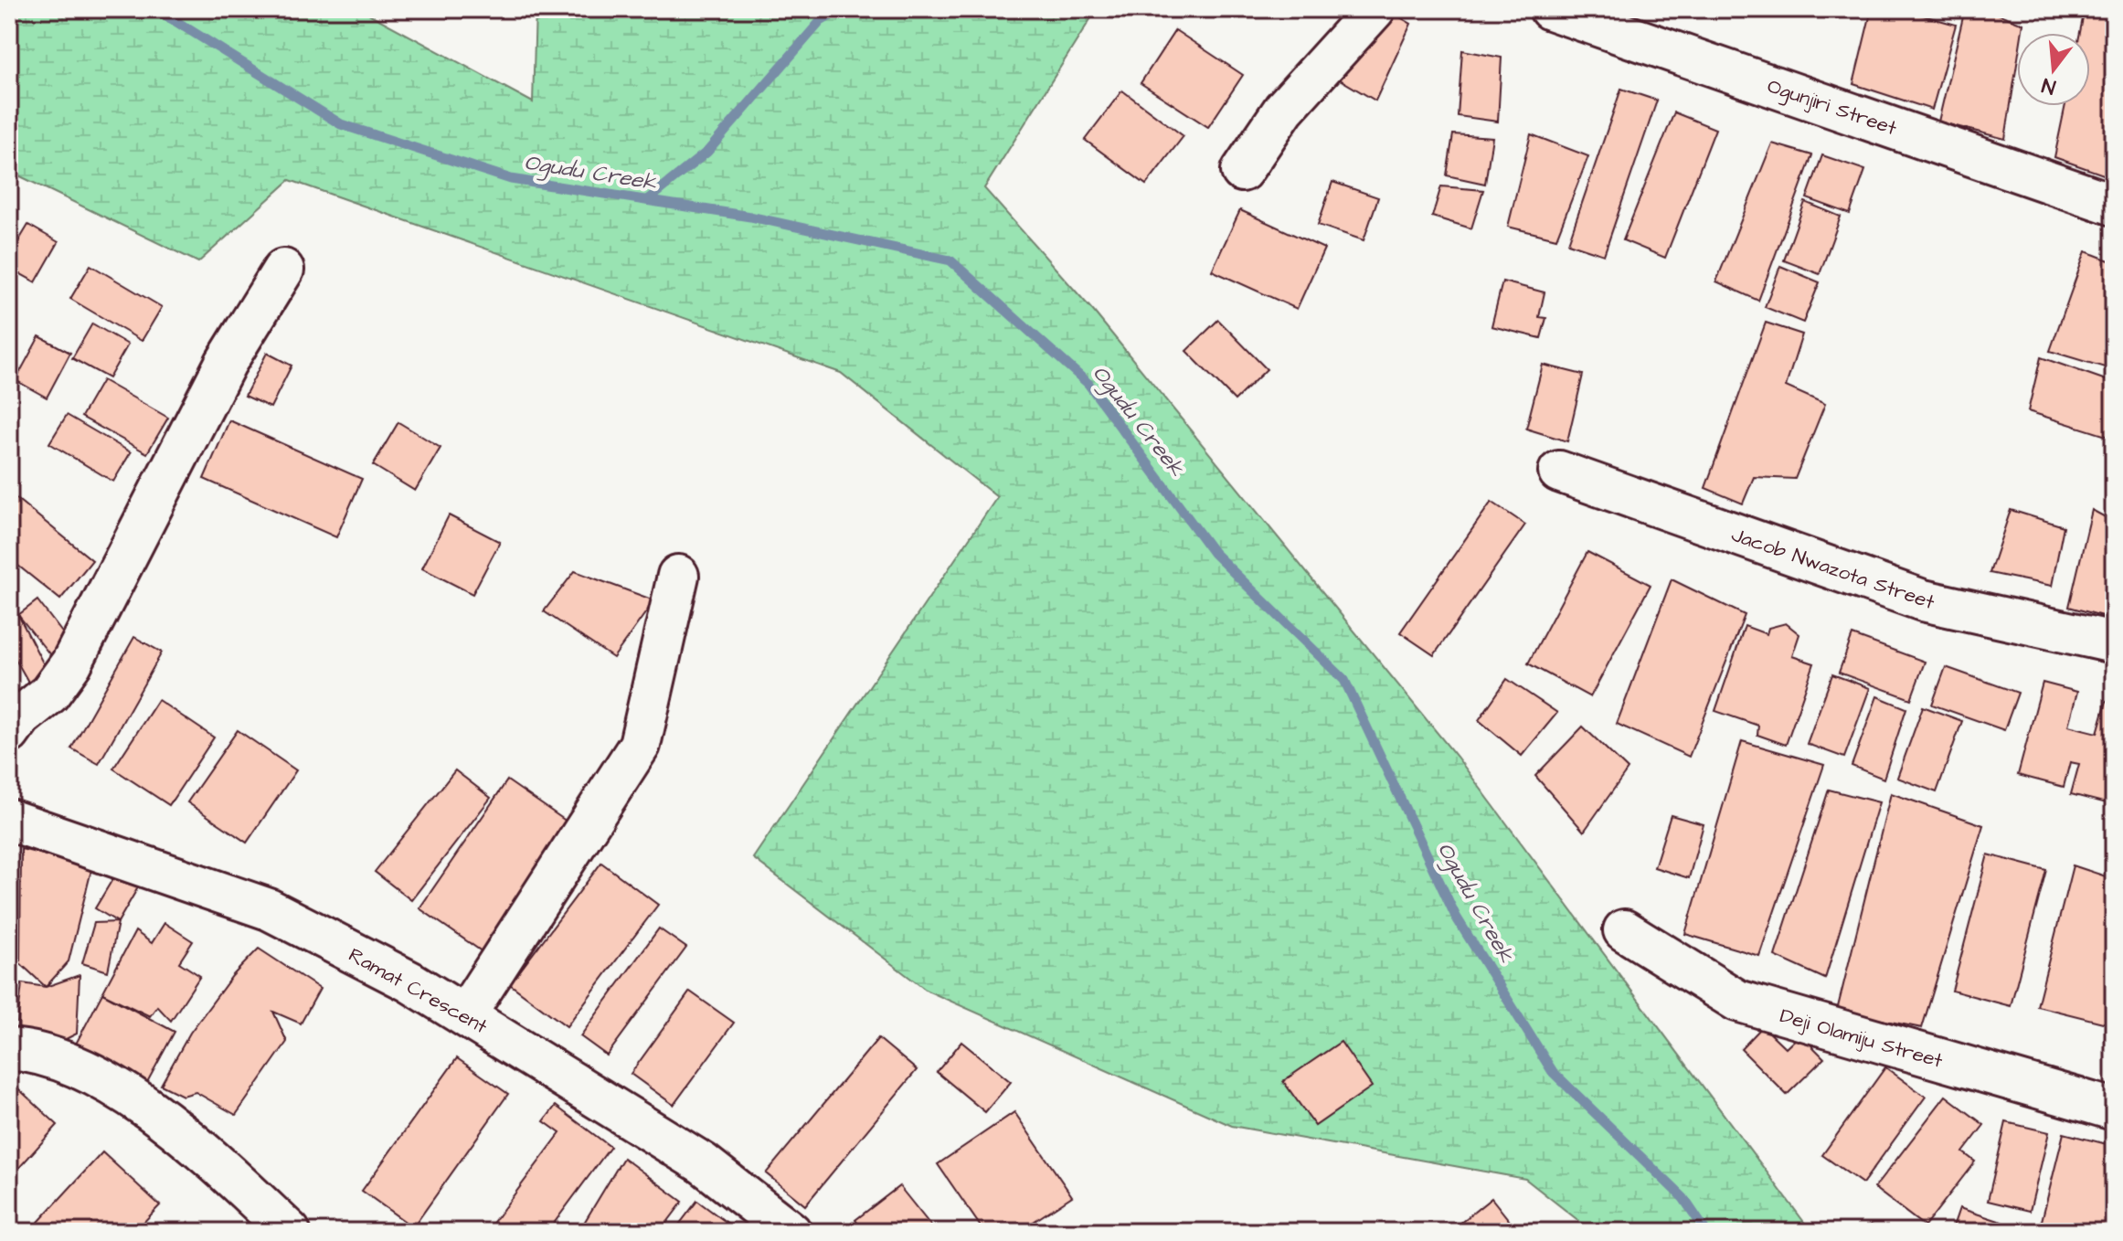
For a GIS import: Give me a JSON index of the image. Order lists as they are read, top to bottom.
{
  "streets": {
    "street": [
      "Ogunjiri Street",
      "Jacob Nwazota Street",
      "Ramat Crescent",
      "Deji Olamiju Street"
    ]
  },
  "water": ["Ogudu Creek"],
  "north": "bottom"
}
